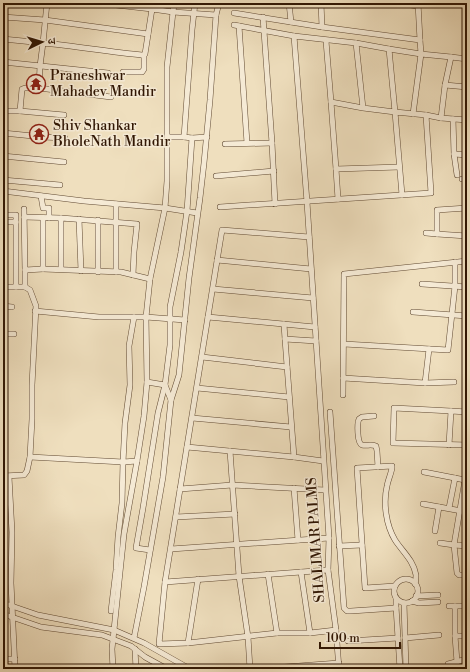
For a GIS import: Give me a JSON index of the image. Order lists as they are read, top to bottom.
{
  "streets": {
    "street": ["SHALIMAR PALMS"]
  },
  "places": {
    "temple": ["Praneshwar Mahadev Mandir", "Shiv Shankar BholeNath Mandir"]
  },
  "scale_bar": "100 m",
  "north": "right"
}
